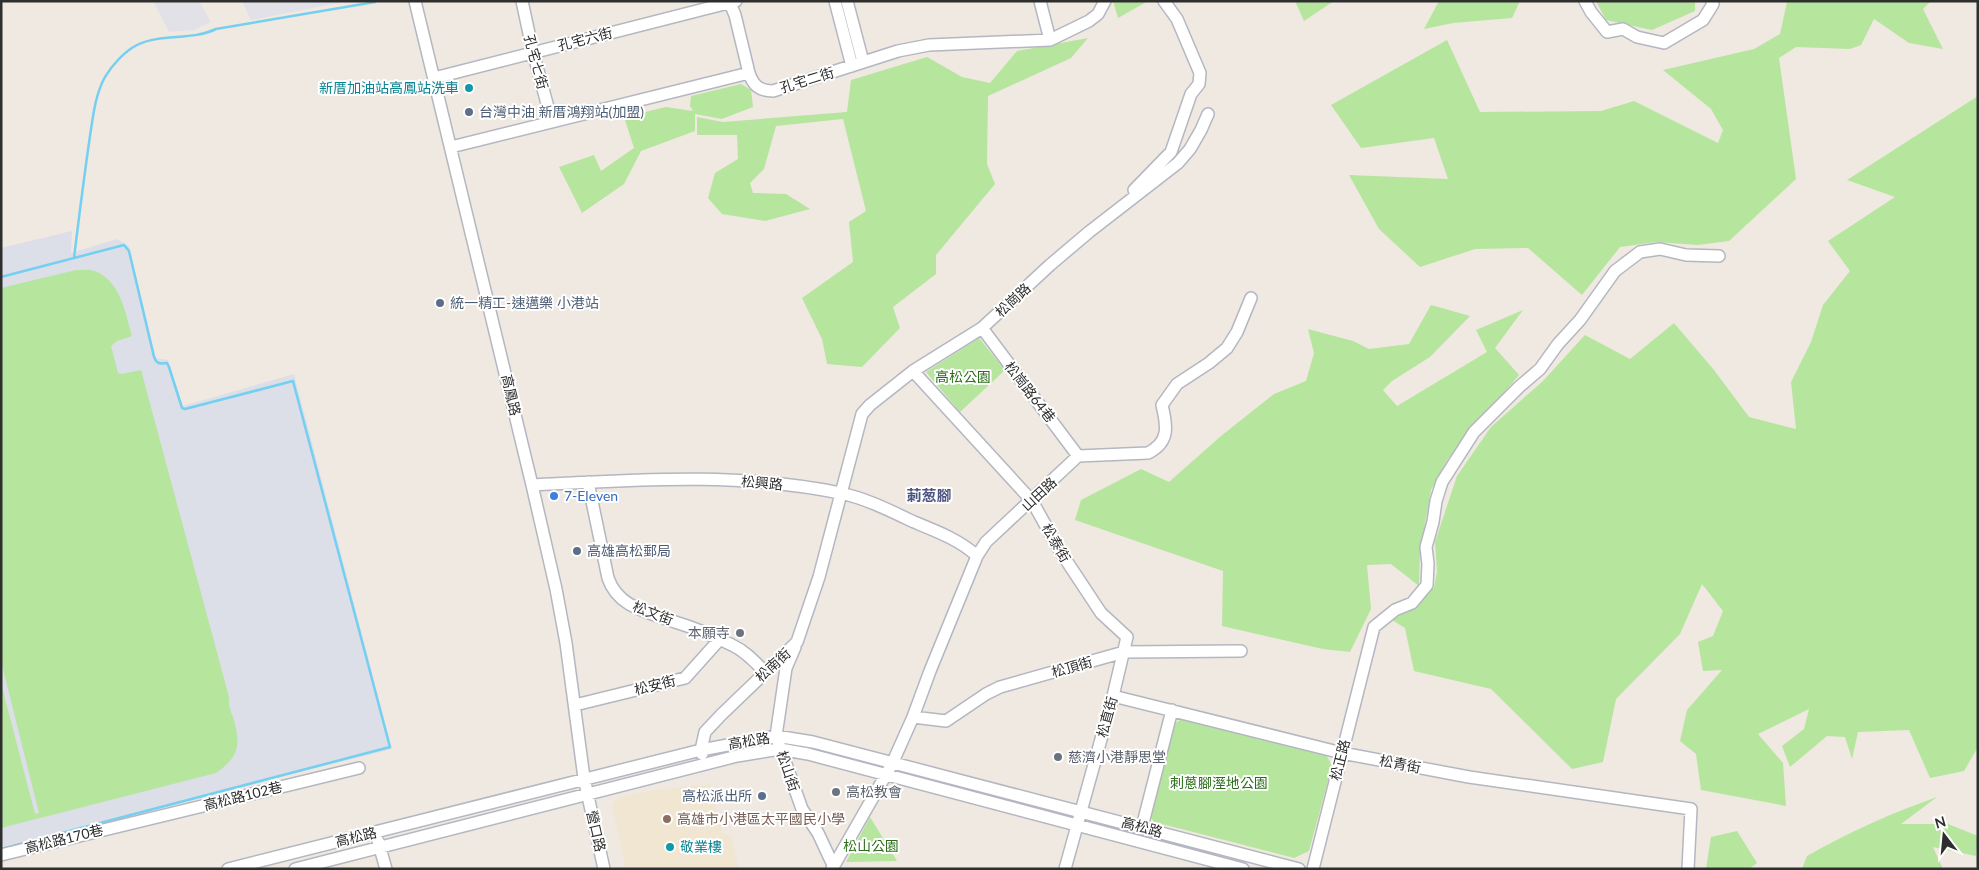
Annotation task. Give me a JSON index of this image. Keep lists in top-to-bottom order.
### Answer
{
  "streets": {
    "street": [
      "孔宅六街",
      "孔宅七街",
      "孔宅二街",
      "松崗路",
      "松崗路64巷",
      "高鳳路",
      "松興路",
      "山田路",
      "松泰街",
      "松文街",
      "松南街",
      "松頂街",
      "松安街",
      "松直街",
      "高松路",
      "松正路",
      "松青街",
      "松山街",
      "高松路102巷",
      "營口路",
      "高松路170巷"
    ]
  },
  "crossings": [
    ["孔宅六街", "孔宅七街"],
    ["孔宅六街", "高鳳路"],
    ["松崗路", "松崗路64巷"],
    ["松崗路", "松興路"],
    ["松崗路", "松泰街"],
    ["松崗路", "松南街"],
    ["松崗路64巷", "山田路"],
    ["高鳳路", "松興路"],
    ["高鳳路", "松安街"],
    ["高鳳路", "高松路"],
    ["高鳳路", "營口路"],
    ["松興路", "山田路"],
    ["松興路", "松文街"],
    ["松興路", "松南街"],
    ["山田路", "松泰街"],
    ["山田路", "松頂街"],
    ["山田路", "高松路"],
    ["山田路", "松山街"],
    ["松泰街", "松頂街"],
    ["松泰街", "松直街"],
    ["松文街", "松南街"],
    ["松文街", "松安街"],
    ["松南街", "高松路"],
    ["松南街", "松山街"],
    ["松頂街", "松直街"],
    ["松直街", "高松路"],
    ["松直街", "松青街"],
    ["高松路", "松山街"],
    ["高松路", "營口路"],
    ["松正路", "松青街"],
    ["高松路102巷", "高松路170巷"]
  ],
  "districts": ["莿葱腳"],
  "parks": ["高松公園", "刺蔥腳溼地公園", "松山公園"],
  "places": [
    "新厝加油站高鳳站洗車",
    "台灣中油 新厝鴻翔站(加盟)",
    "統一精工-速邁樂 小港站",
    "7-Eleven",
    "高雄高松郵局",
    "本願寺",
    "慈濟小港靜思堂",
    "高松教會",
    "高松派出所",
    "高雄市小港區太平國民小學",
    "敬業樓"
  ],
  "north": "top"
}
